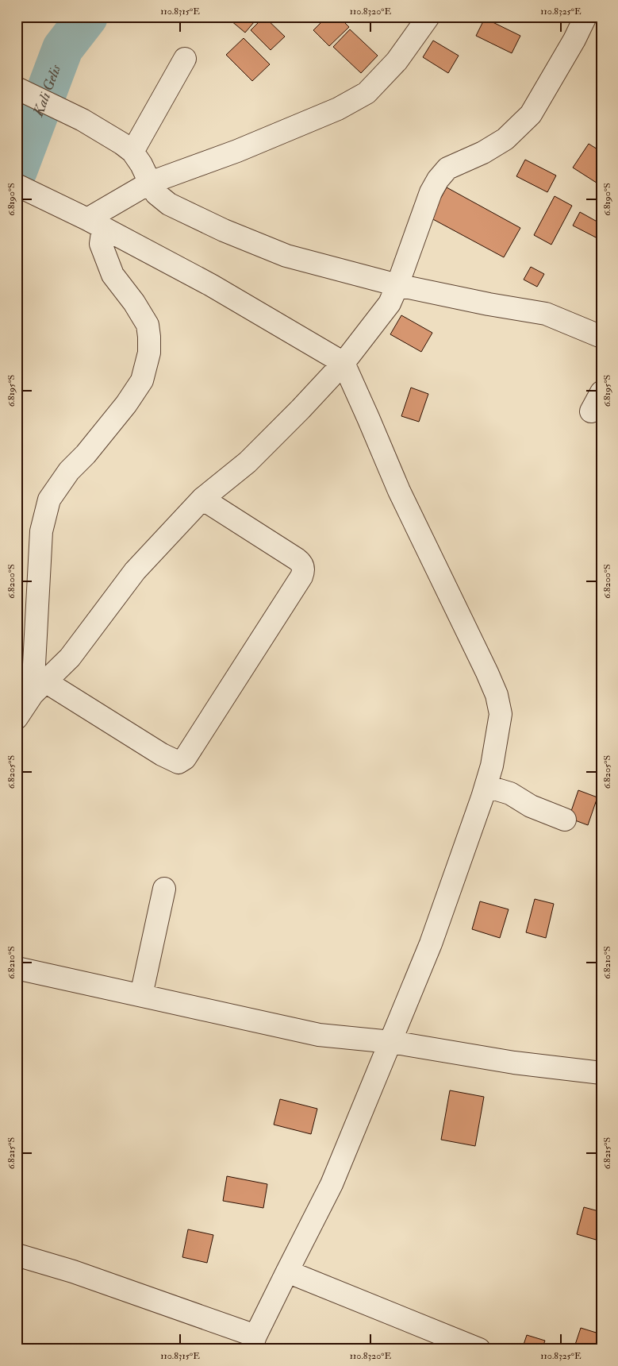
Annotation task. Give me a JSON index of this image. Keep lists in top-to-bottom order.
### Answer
{
  "water": ["Kali Gelis"],
  "coordinates": [
    "110.8315°E",
    "110.8320°E",
    "110.8325°E",
    "6.8190°S",
    "6.8195°S",
    "6.8200°S",
    "6.8205°S",
    "6.8210°S",
    "6.8215°S"
  ]
}
